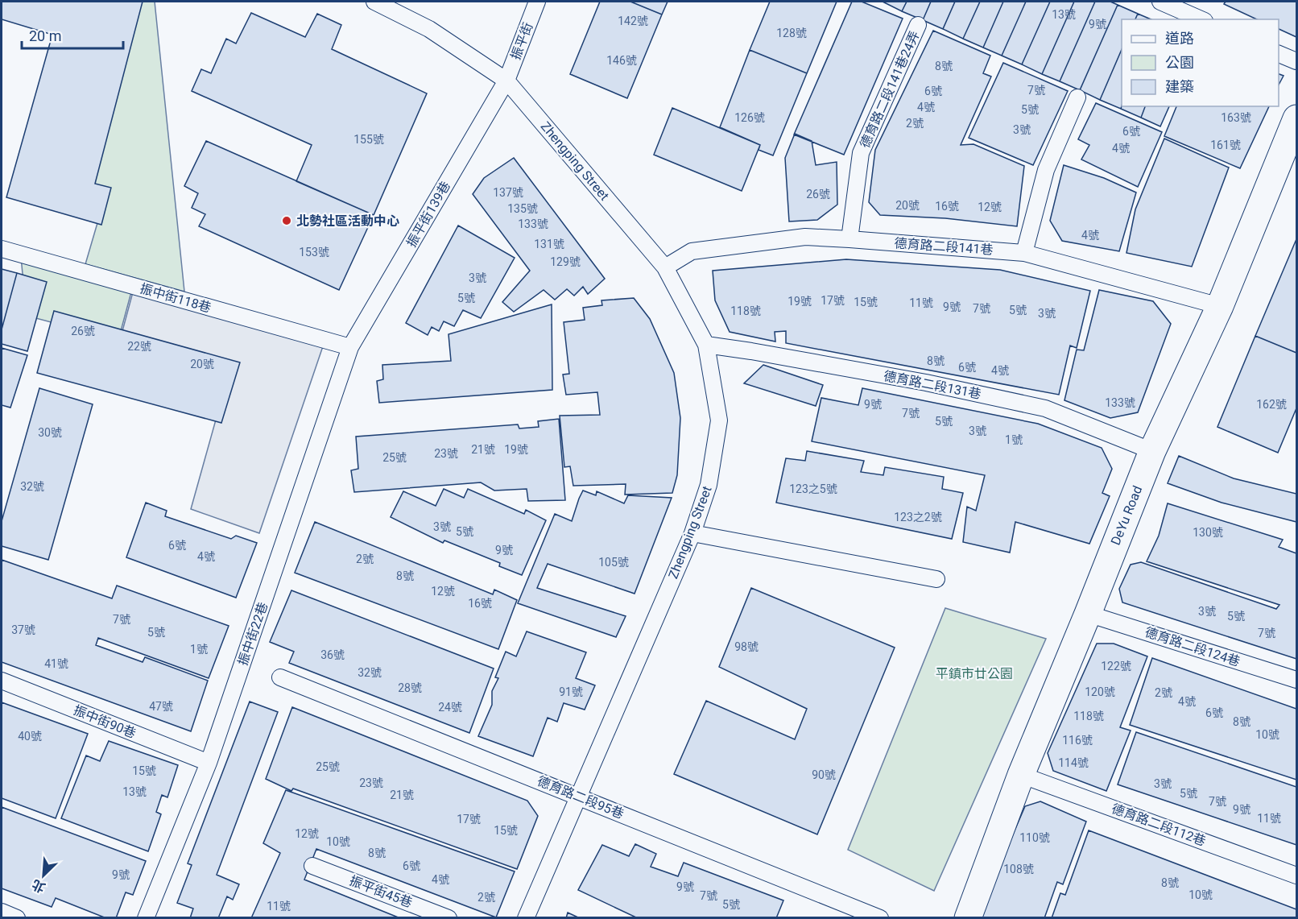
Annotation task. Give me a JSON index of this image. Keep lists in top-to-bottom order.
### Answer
{
  "streets": {
    "street": ["DeYu Road"],
    "lane": [
      "振平街",
      "德育路二段141巷24弄",
      "Zhengping Street",
      "振平街139巷",
      "德育路二段141巷",
      "振中街118巷",
      "德育路二段131巷",
      "振中街22巷",
      "德育路二段124巷",
      "振中街90巷",
      "德育路二段95巷",
      "德育路二段112巷",
      "振平街45巷"
    ]
  },
  "crossings": [
    ["振平街", "Zhengping Street"],
    ["振平街", "振平街139巷"],
    ["德育路二段141巷24弄", "德育路二段141巷"],
    ["Zhengping Street", "振平街139巷"],
    ["Zhengping Street", "德育路二段141巷"],
    ["Zhengping Street", "德育路二段131巷"],
    ["Zhengping Street", "德育路二段95巷"],
    ["振平街139巷", "振中街118巷"],
    ["振平街139巷", "振中街22巷"],
    ["德育路二段141巷", "DeYu Road"],
    ["振中街118巷", "振中街22巷"],
    ["德育路二段131巷", "DeYu Road"],
    ["DeYu Road", "德育路二段124巷"],
    ["DeYu Road", "德育路二段112巷"],
    ["振中街22巷", "振中街90巷"]
  ],
  "parks": ["平鎮市廿公園"],
  "places": ["北勢社區活動中心"],
  "house_numbers": [
    "13號",
    "142號",
    "9號",
    "128號",
    "146號",
    "8號",
    "7號",
    "6號",
    "4號",
    "5號",
    "126號",
    "163號",
    "2號",
    "3號",
    "6號",
    "155號",
    "161號",
    "4號",
    "137號",
    "26號",
    "20號",
    "16號",
    "12號",
    "135號",
    "133號",
    "4號",
    "131號",
    "153號",
    "129號",
    "3號",
    "5號",
    "17號",
    "19號",
    "15號",
    "11號",
    "9號",
    "7號",
    "5號",
    "118號",
    "3號",
    "26號",
    "22號",
    "8號",
    "20號",
    "6號",
    "4號",
    "133號",
    "9號",
    "162號",
    "7號",
    "5號",
    "3號",
    "30號",
    "1號",
    "21號",
    "19號",
    "23號",
    "25號",
    "32號",
    "123之5號",
    "123之2號",
    "3號",
    "5號",
    "130號",
    "6號",
    "9號",
    "4號",
    "2號",
    "105號",
    "8號",
    "12號",
    "16號",
    "3號",
    "5號",
    "7號",
    "37號",
    "5號",
    "7號",
    "98號",
    "1號",
    "36號",
    "41號",
    "122號",
    "32號",
    "28號",
    "91號",
    "120號",
    "2號",
    "4號",
    "47號",
    "24號",
    "6號",
    "118號",
    "8號",
    "10號",
    "40號",
    "116號",
    "114號",
    "25號",
    "15號",
    "90號",
    "23號",
    "3號",
    "13號",
    "5號",
    "21號",
    "7號",
    "9號",
    "11號",
    "17號",
    "15號",
    "12號",
    "110號",
    "10號",
    "8號",
    "6號",
    "108號",
    "9號",
    "4號",
    "8號",
    "9號",
    "10號",
    "7號",
    "2號",
    "5號",
    "11號"
  ],
  "legend": ["道路", "公園", "建築"],
  "scale_bar": "20 m",
  "north": "bottom left"
}
